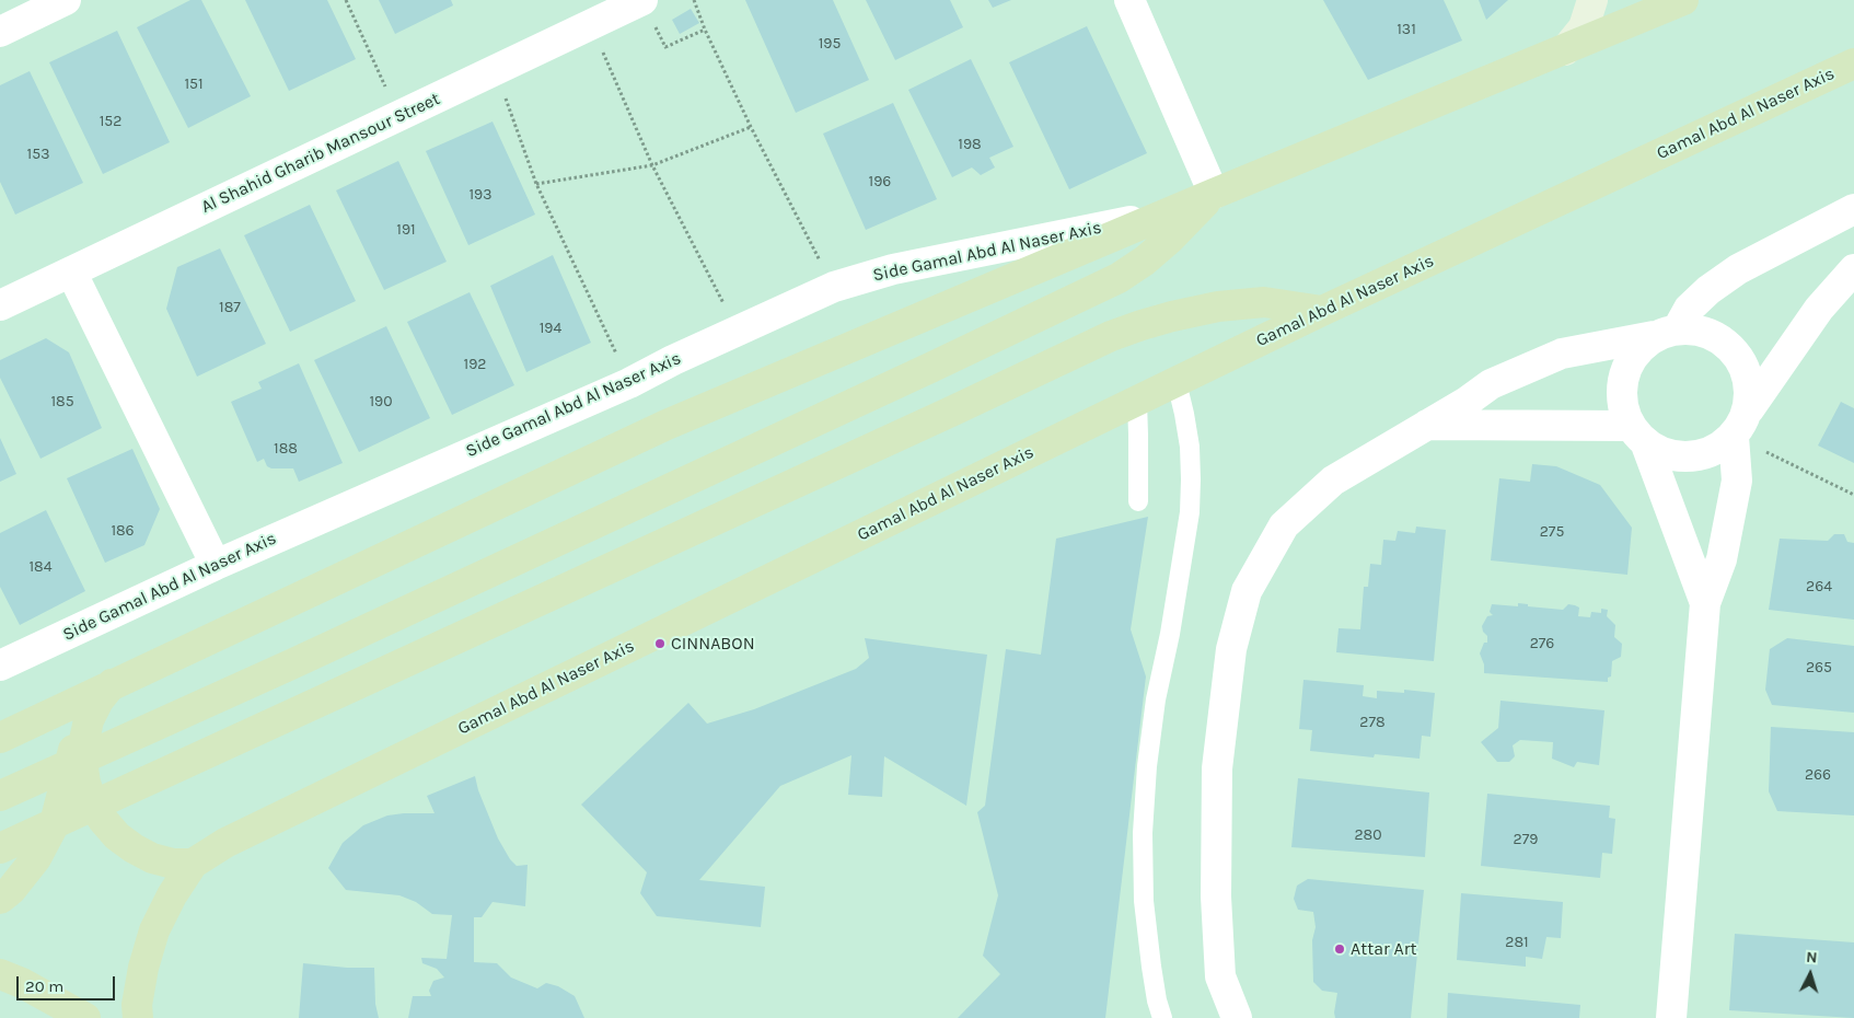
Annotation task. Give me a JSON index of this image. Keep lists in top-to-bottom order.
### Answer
{
  "streets": {
    "main road": ["Gamal Abd Al Naser Axis"],
    "street": ["Al Shahid Gharib Mansour Street", "Side Gamal Abd Al Naser Axis"]
  },
  "places": ["CINNABON", "Attar Art"],
  "house_numbers": [
    "131",
    "195",
    "151",
    "152",
    "198",
    "153",
    "196",
    "193",
    "191",
    "187",
    "194",
    "192",
    "185",
    "190",
    "188",
    "186",
    "275",
    "184",
    "264",
    "276",
    "265",
    "278",
    "266",
    "280",
    "279",
    "281"
  ],
  "scale_bar": "20 m",
  "north": "top"
}
